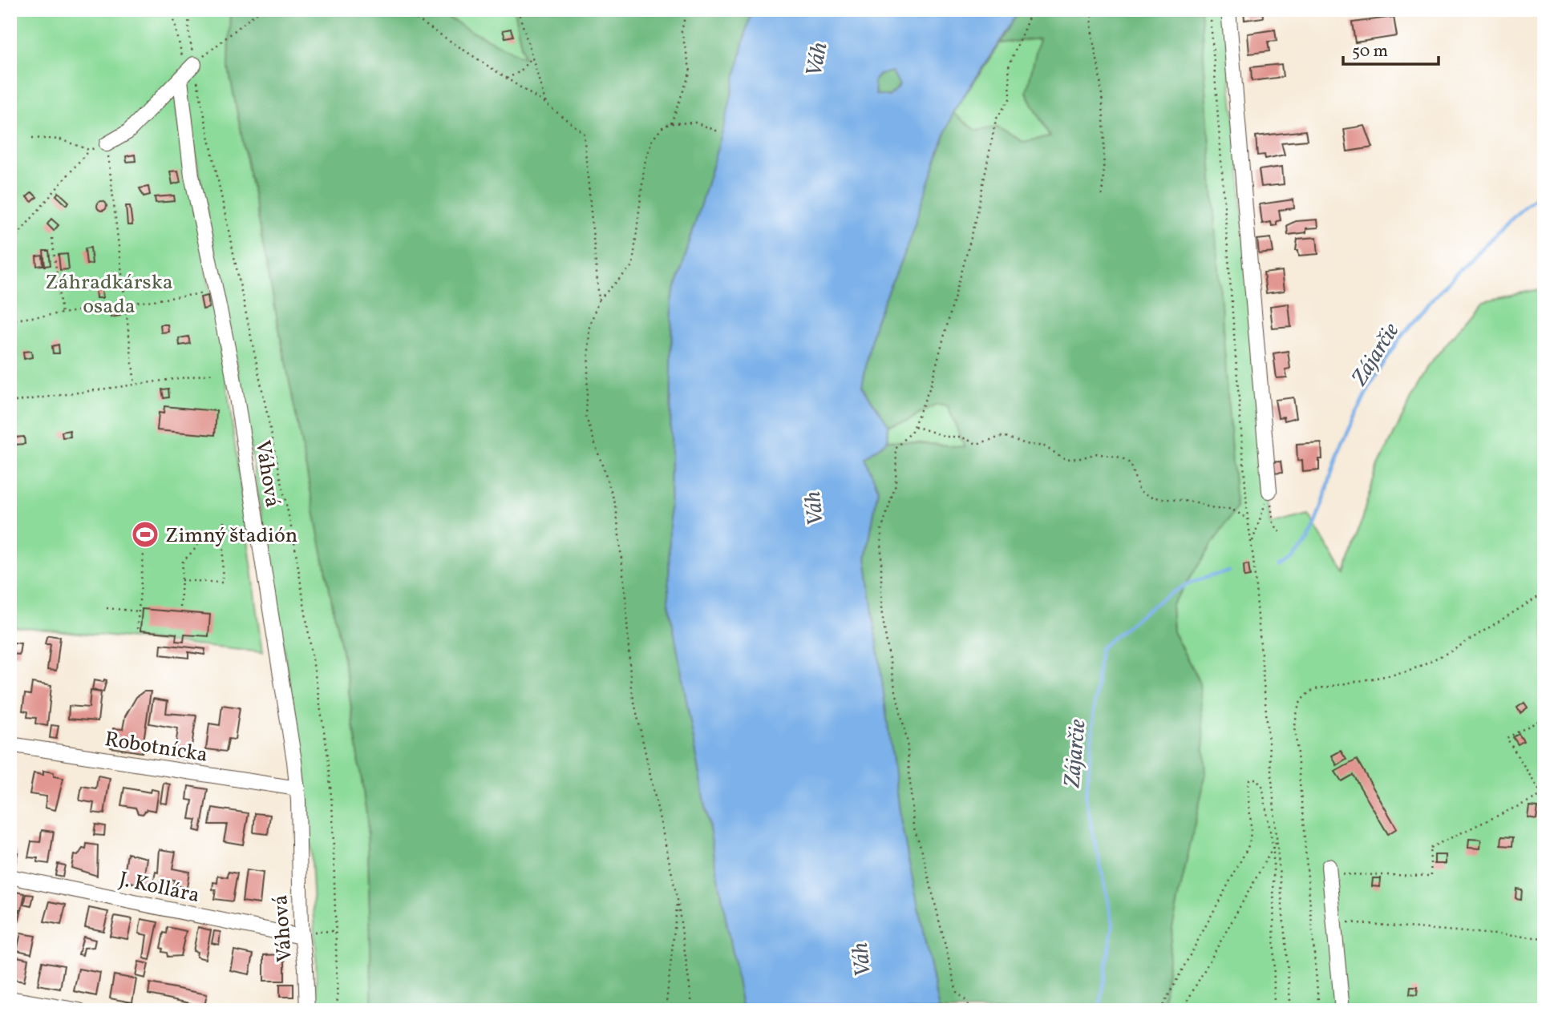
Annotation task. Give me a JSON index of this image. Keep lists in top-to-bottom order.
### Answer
{
  "streets": {
    "street": ["Váhová", "Robotnícka", "J. Kollára"]
  },
  "crossings": [
    ["Váhová", "Robotnícka"],
    ["Váhová", "J. Kollára"]
  ],
  "water": ["Váh", "Zájarčie"],
  "parks": ["Záhradkárska osada"],
  "places": {
    "sports": ["Zimný štadión"]
  },
  "scale_bar": "50 m"
}
